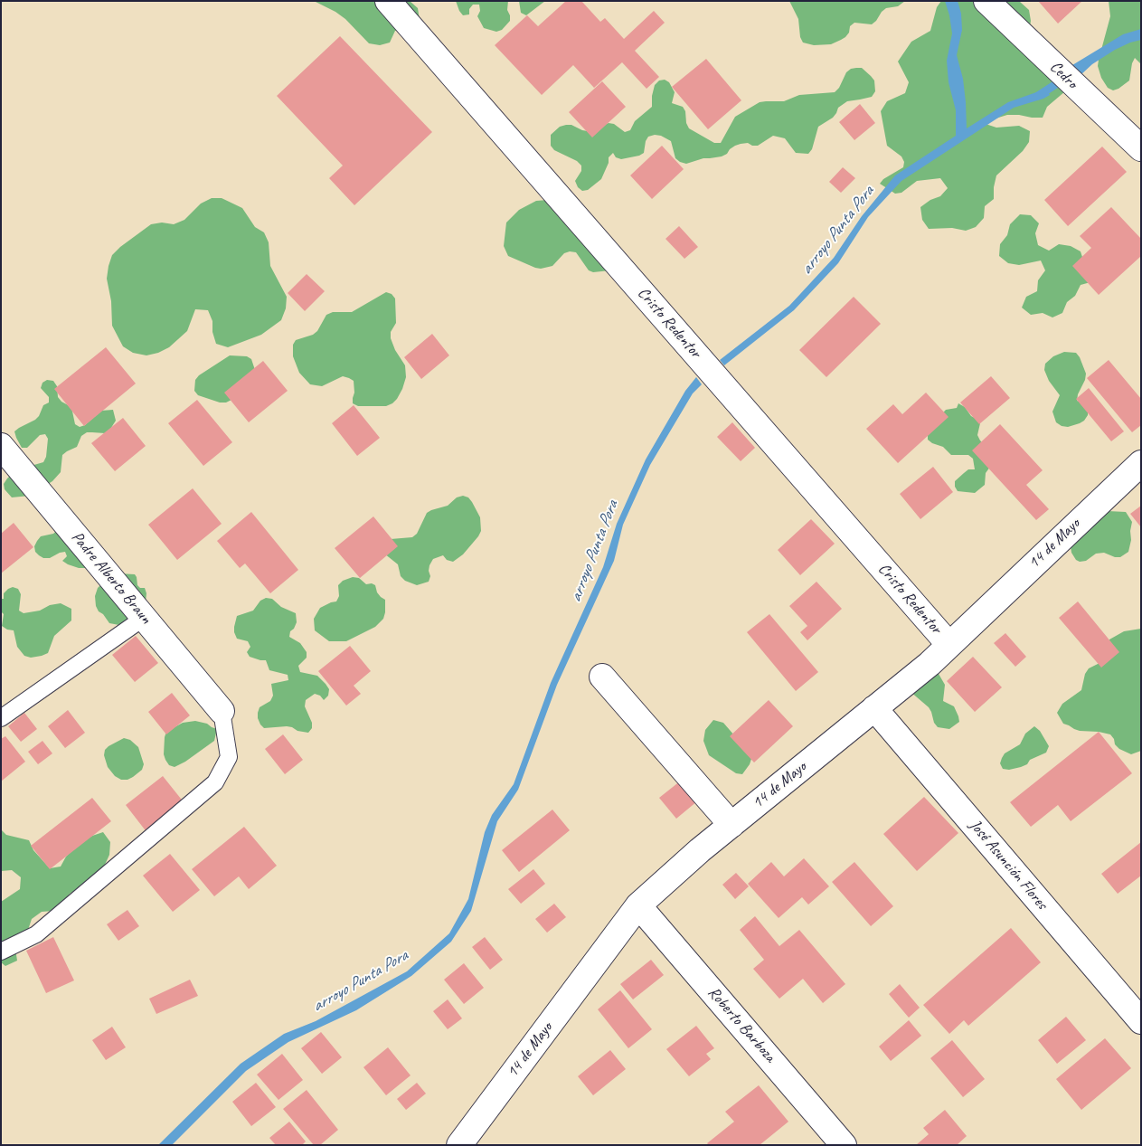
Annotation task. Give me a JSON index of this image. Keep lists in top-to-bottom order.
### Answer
{
  "streets": {
    "street": [
      "Cedro",
      "Cristo Redentor",
      "14 de Mayo",
      "Padre Alberto Braun",
      "José Asunción Flores",
      "Roberto Barboza"
    ]
  },
  "crossings": [
    ["Cristo Redentor", "14 de Mayo"],
    ["14 de Mayo", "José Asunción Flores"],
    ["14 de Mayo", "Roberto Barboza"]
  ],
  "water": ["arroyo Punta Pora"]
}
